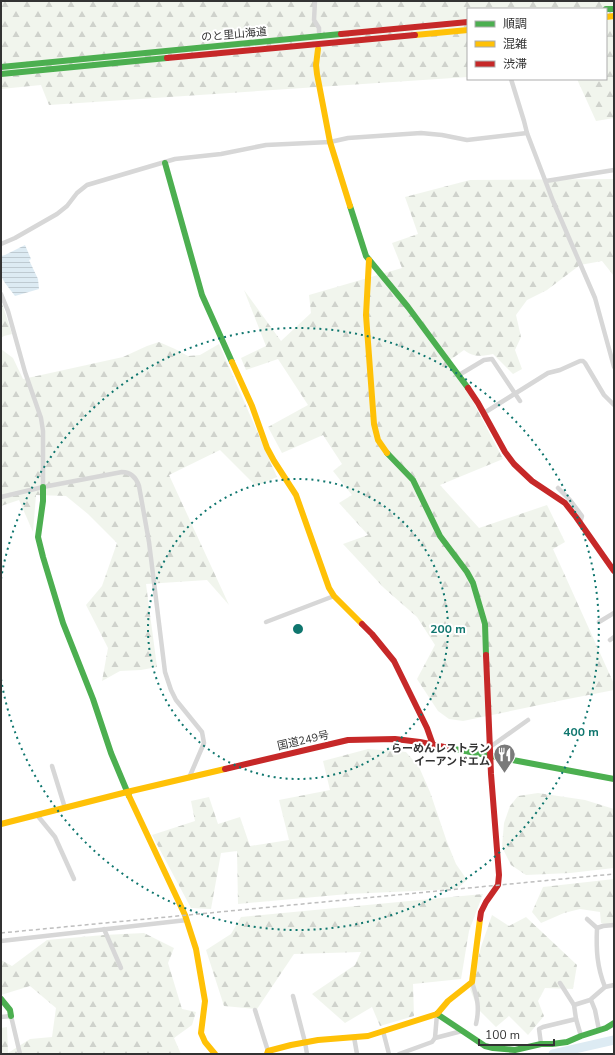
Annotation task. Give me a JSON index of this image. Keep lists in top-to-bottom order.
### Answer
{
  "streets": {
    "main road": ["のと里山海道", "国道249号"]
  },
  "places": {
    "restaurant": ["らーめんレストラン イーアンドエム"]
  },
  "legend": ["順調", "混雑", "渋滞"],
  "scale_bar": "100 m",
  "rings": ["200 m", "400 m"]
}
